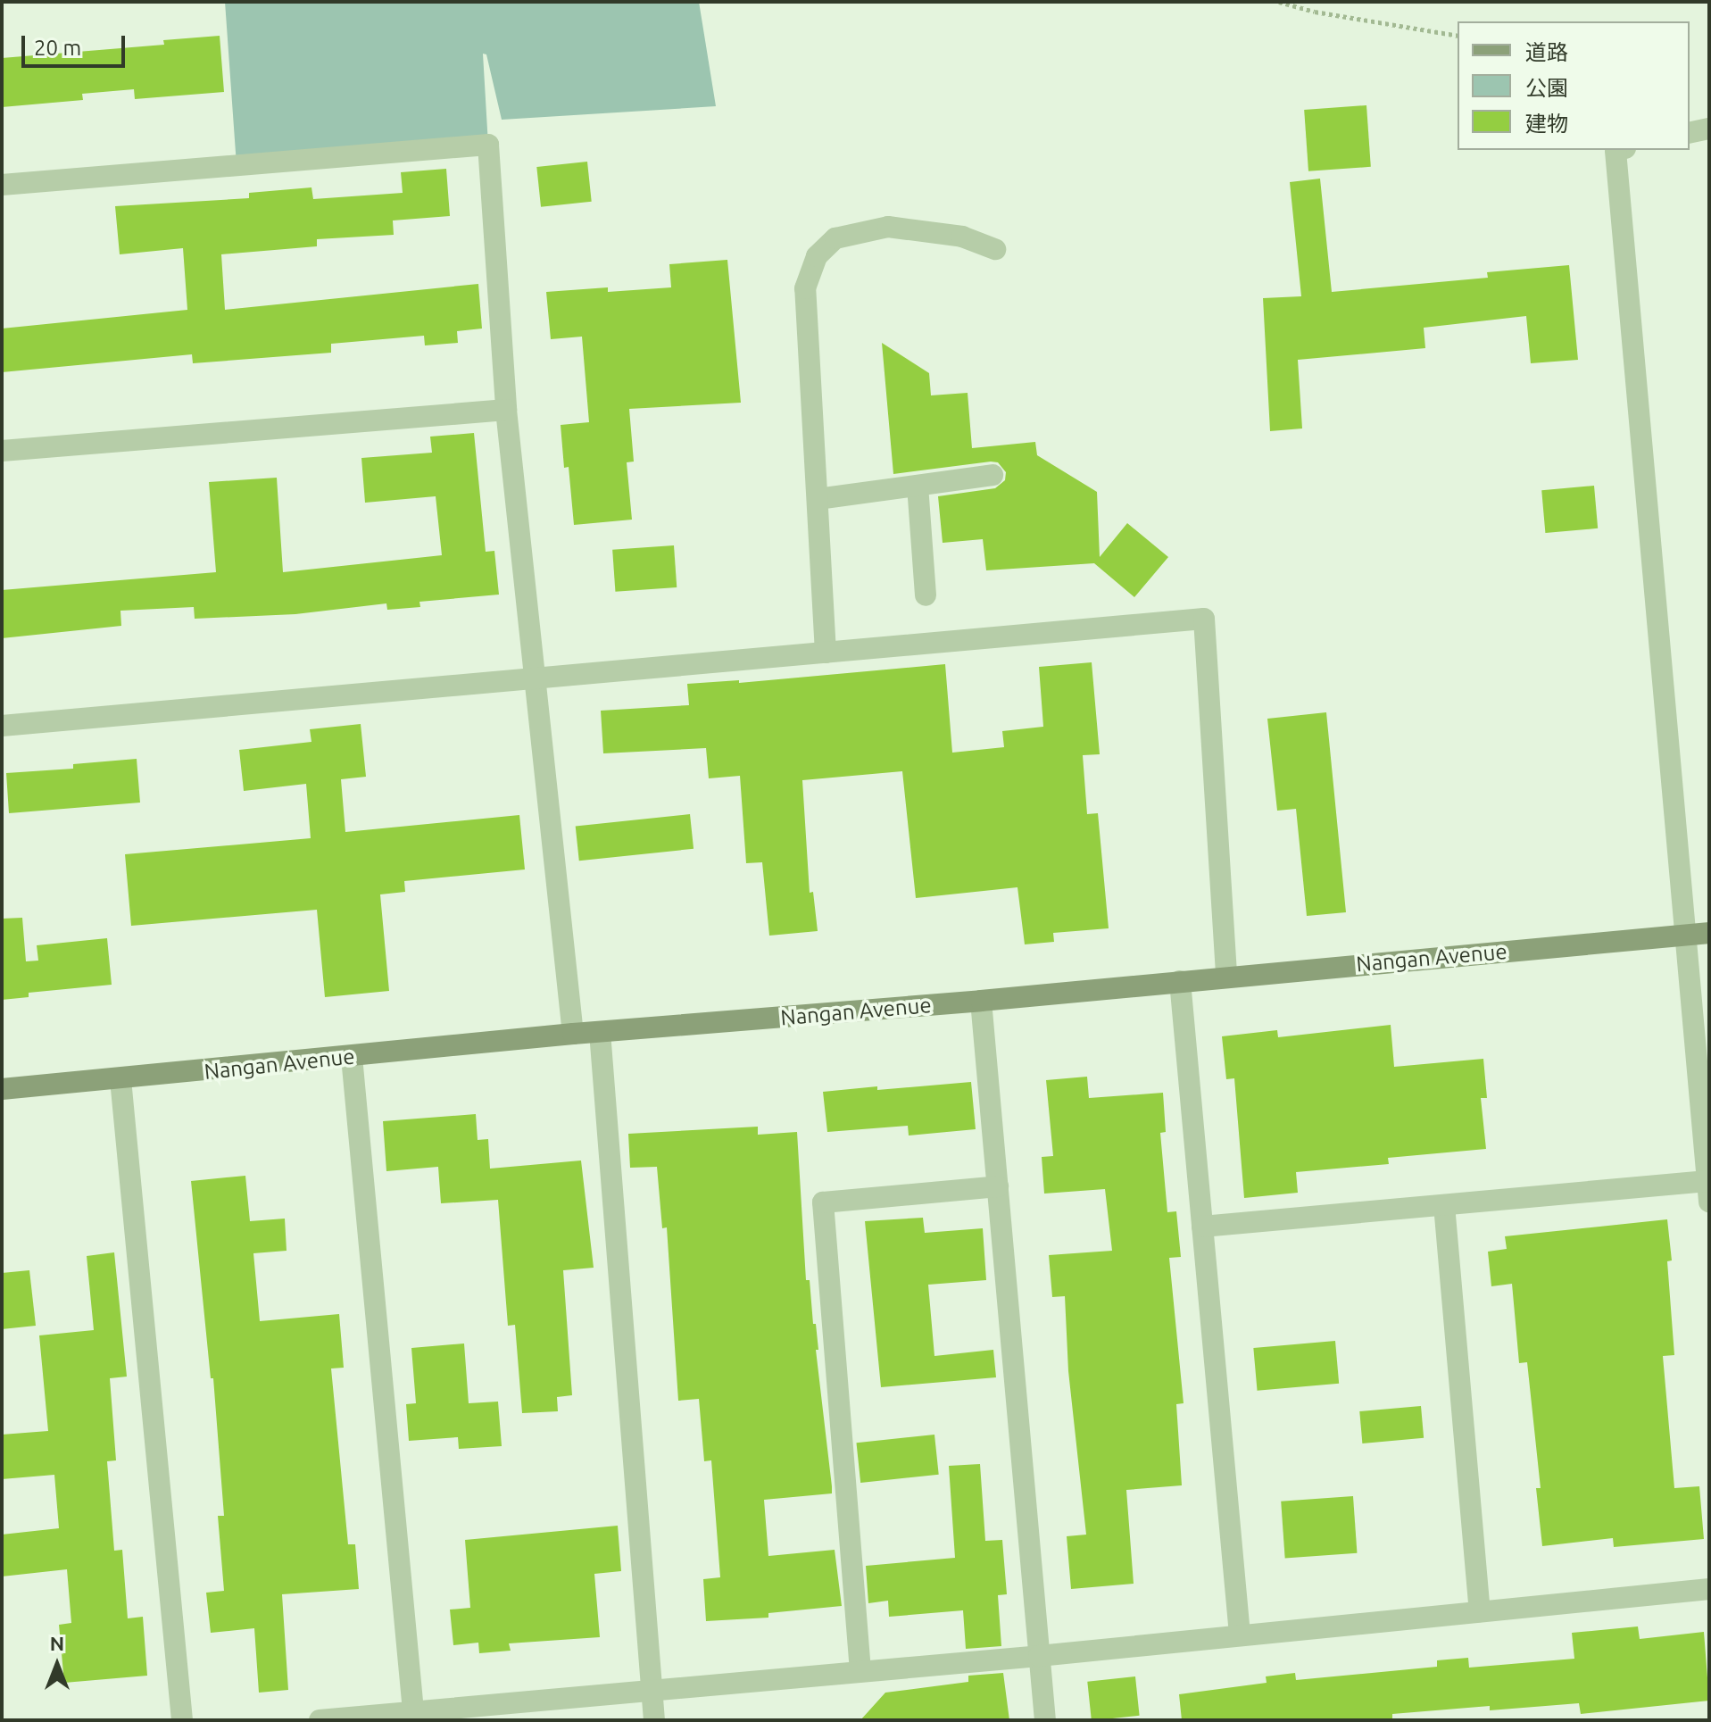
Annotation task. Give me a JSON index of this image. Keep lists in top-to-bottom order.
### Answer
{
  "streets": {
    "main road": ["Nangan Avenue"]
  },
  "legend": ["道路", "公園", "建物"],
  "scale_bar": "20 m",
  "north": "top"
}
